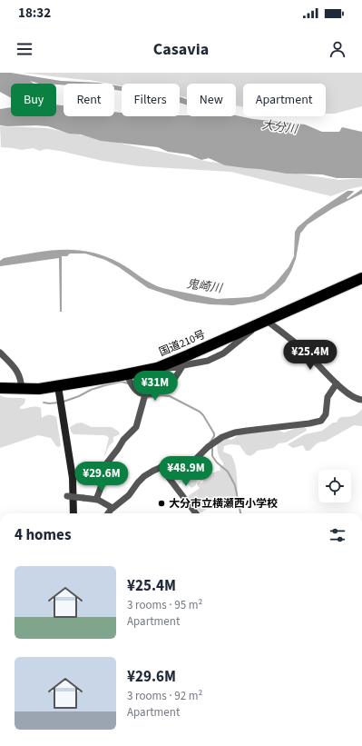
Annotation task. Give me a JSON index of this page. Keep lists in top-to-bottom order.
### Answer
{
  "streets": {
    "highway": ["国道210号"]
  },
  "water": ["大分川", "鬼崎川"],
  "places": ["大分市立横瀬西小学校"],
  "page": {
    "status": "18:32",
    "header": "Casavia",
    "chip": [
      "Buy",
      "Rent",
      "Filters",
      "New",
      "Apartment"
    ],
    "price": [
      "¥25.4M",
      "¥31M",
      "¥48.9M",
      "¥29.6M"
    ],
    "heading": "4 homes",
    "list": [
      {
        "name": "¥25.4M",
        "note": "3 rooms · 95 m² · Apartment"
      },
      {
        "name": "¥29.6M",
        "note": "3 rooms · 92 m² · Apartment"
      }
    ]
  }
}
